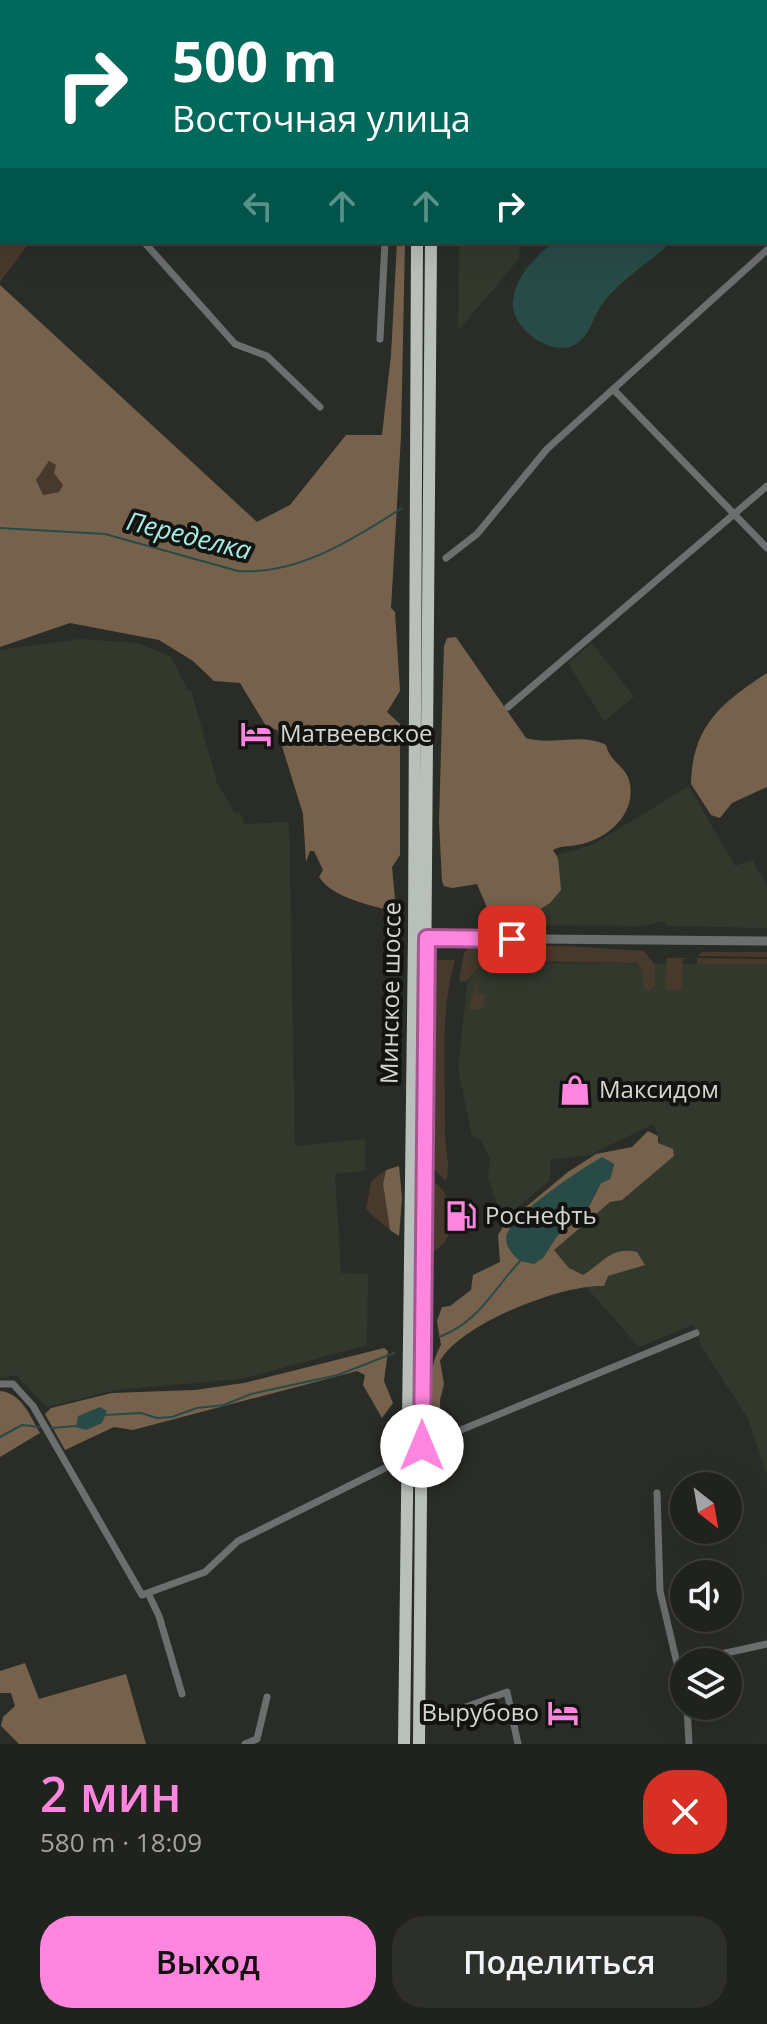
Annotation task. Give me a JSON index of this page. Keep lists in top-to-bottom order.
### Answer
{
  "streets": {
    "highway": ["Минское шоссе"]
  },
  "water": ["Переделка"],
  "places": {
    "hotel": ["Матвеевское", "Вырубово"],
    "shop": ["Максидом"],
    "fuel station": ["Роснефть"]
  },
  "north": "bottom right",
  "page": {
    "turn": ["500 m", "Восточная улица"],
    "heading": ["2 мин", "580 m · 18:09"],
    "buttons": ["Выход", "Поделиться"]
  }
}
